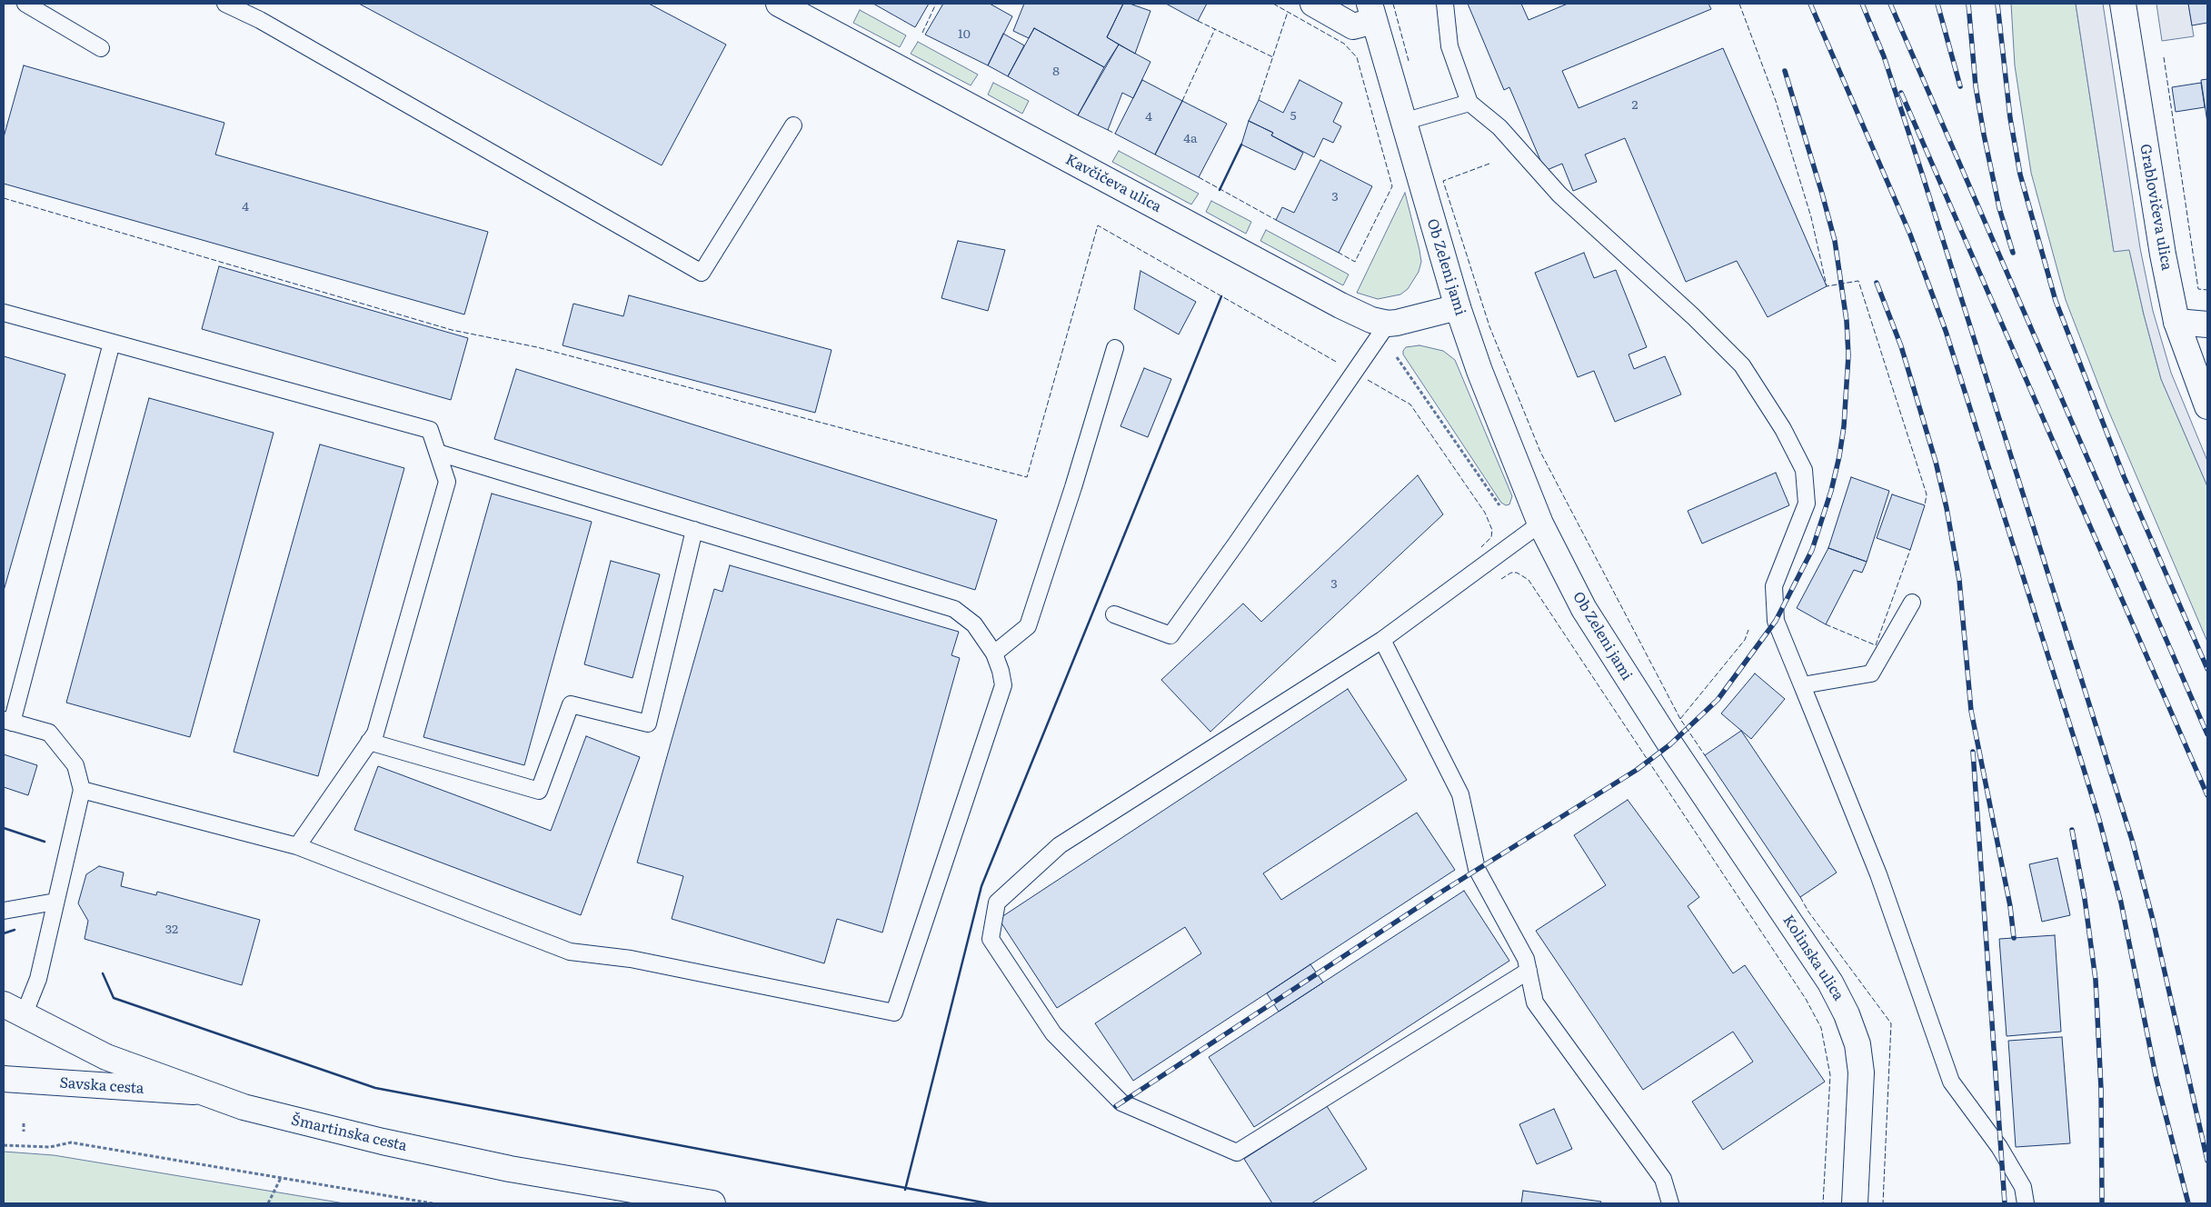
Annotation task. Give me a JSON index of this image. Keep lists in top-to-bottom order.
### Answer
{
  "streets": {
    "street": [
      "Kavčičeva ulica",
      "Grablovičeva ulica",
      "Ob Zeleni jami",
      "Kolinska ulica",
      "Savska cesta",
      "Šmartinska cesta"
    ]
  },
  "crossings": [
    ["Kavčičeva ulica", "Ob Zeleni jami"],
    ["Ob Zeleni jami", "Kolinska ulica"],
    ["Savska cesta", "Šmartinska cesta"]
  ],
  "house_numbers": [
    "10",
    "8",
    "2",
    "5",
    "4",
    "4a",
    "3",
    "4",
    "3",
    "32"
  ]
}
